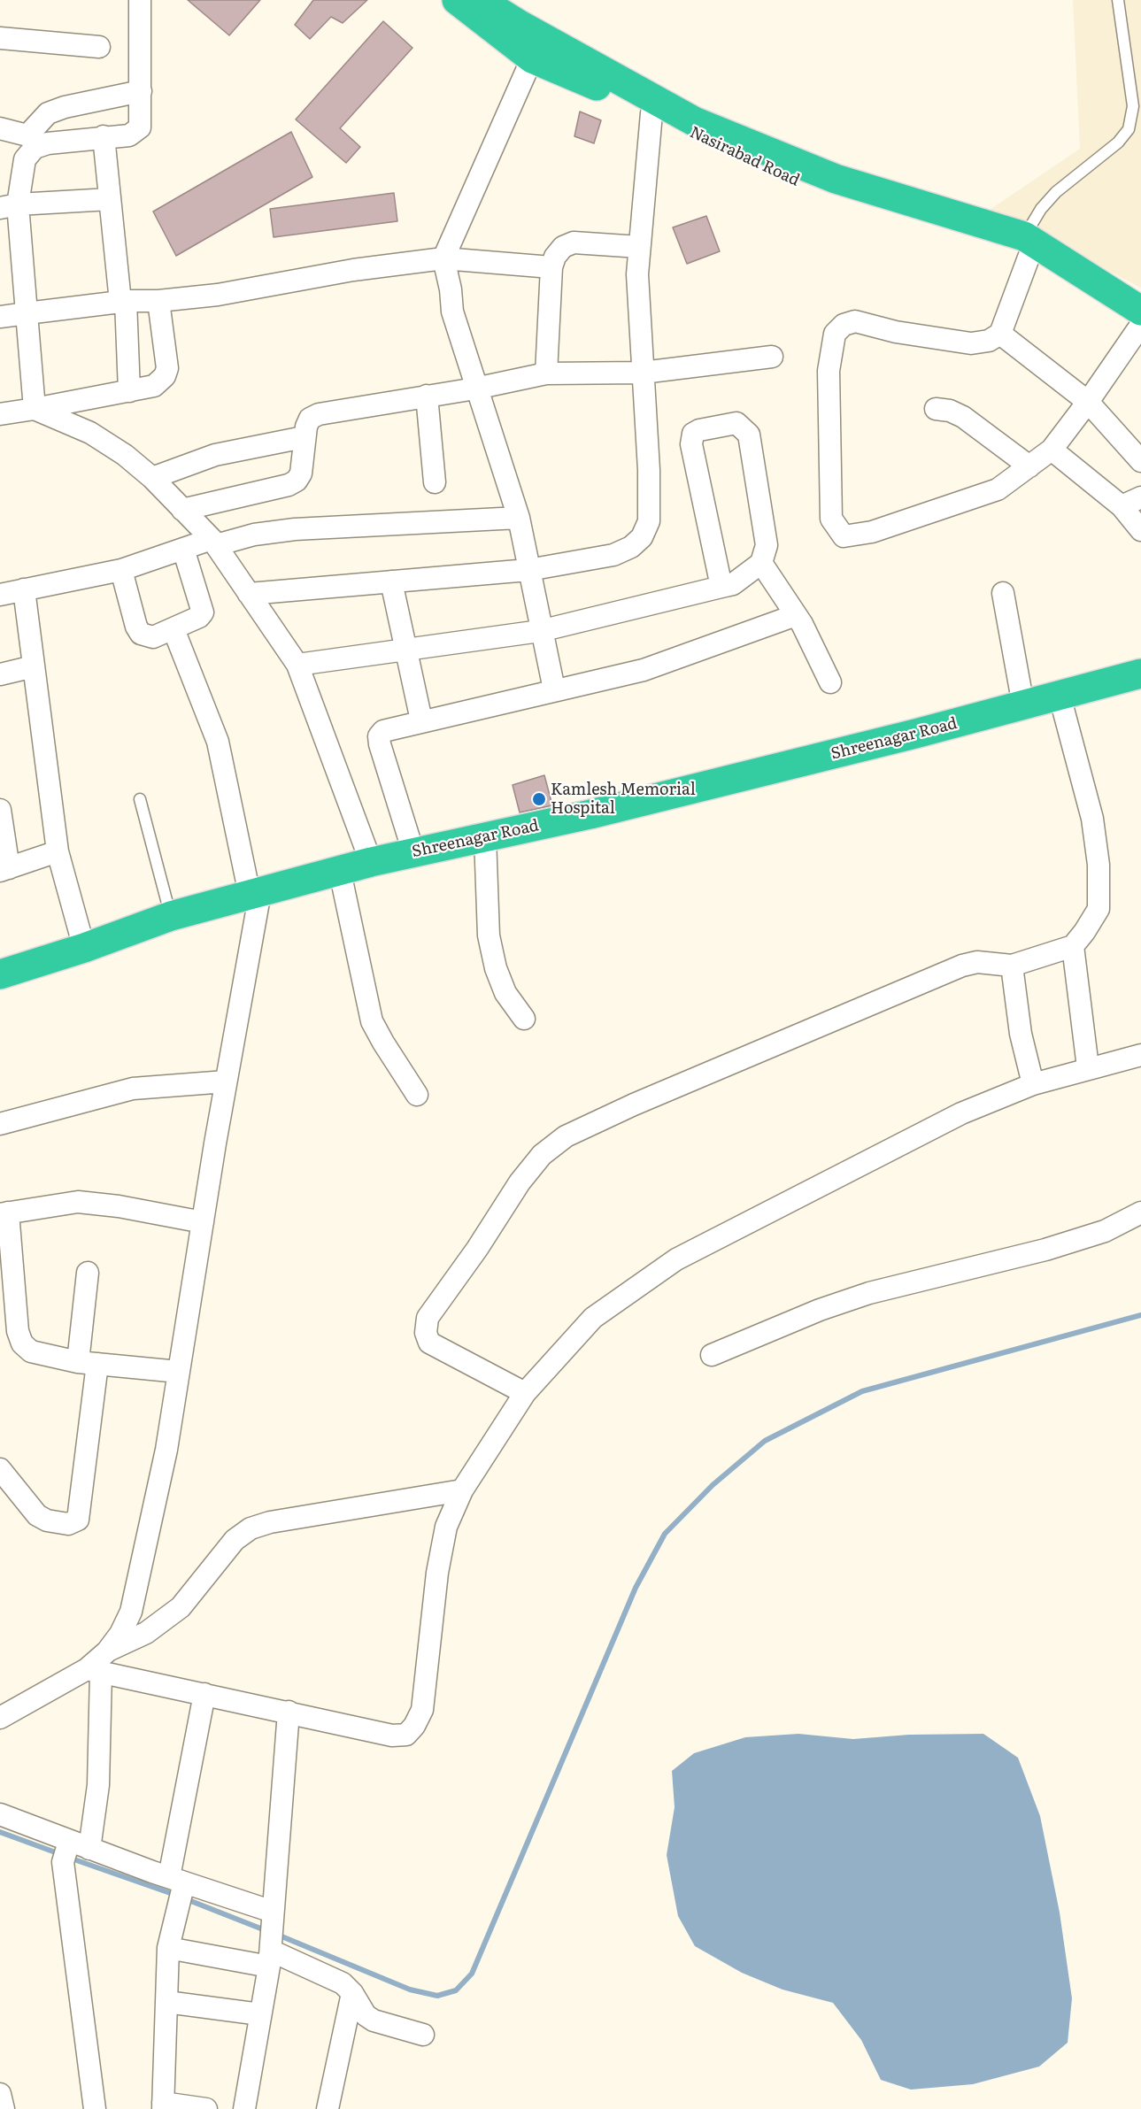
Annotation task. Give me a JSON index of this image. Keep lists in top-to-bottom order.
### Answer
{
  "streets": {
    "highway": ["Nasirabad Road", "Shreenagar Road"]
  },
  "places": ["Kamlesh Memorial Hospital"]
}
